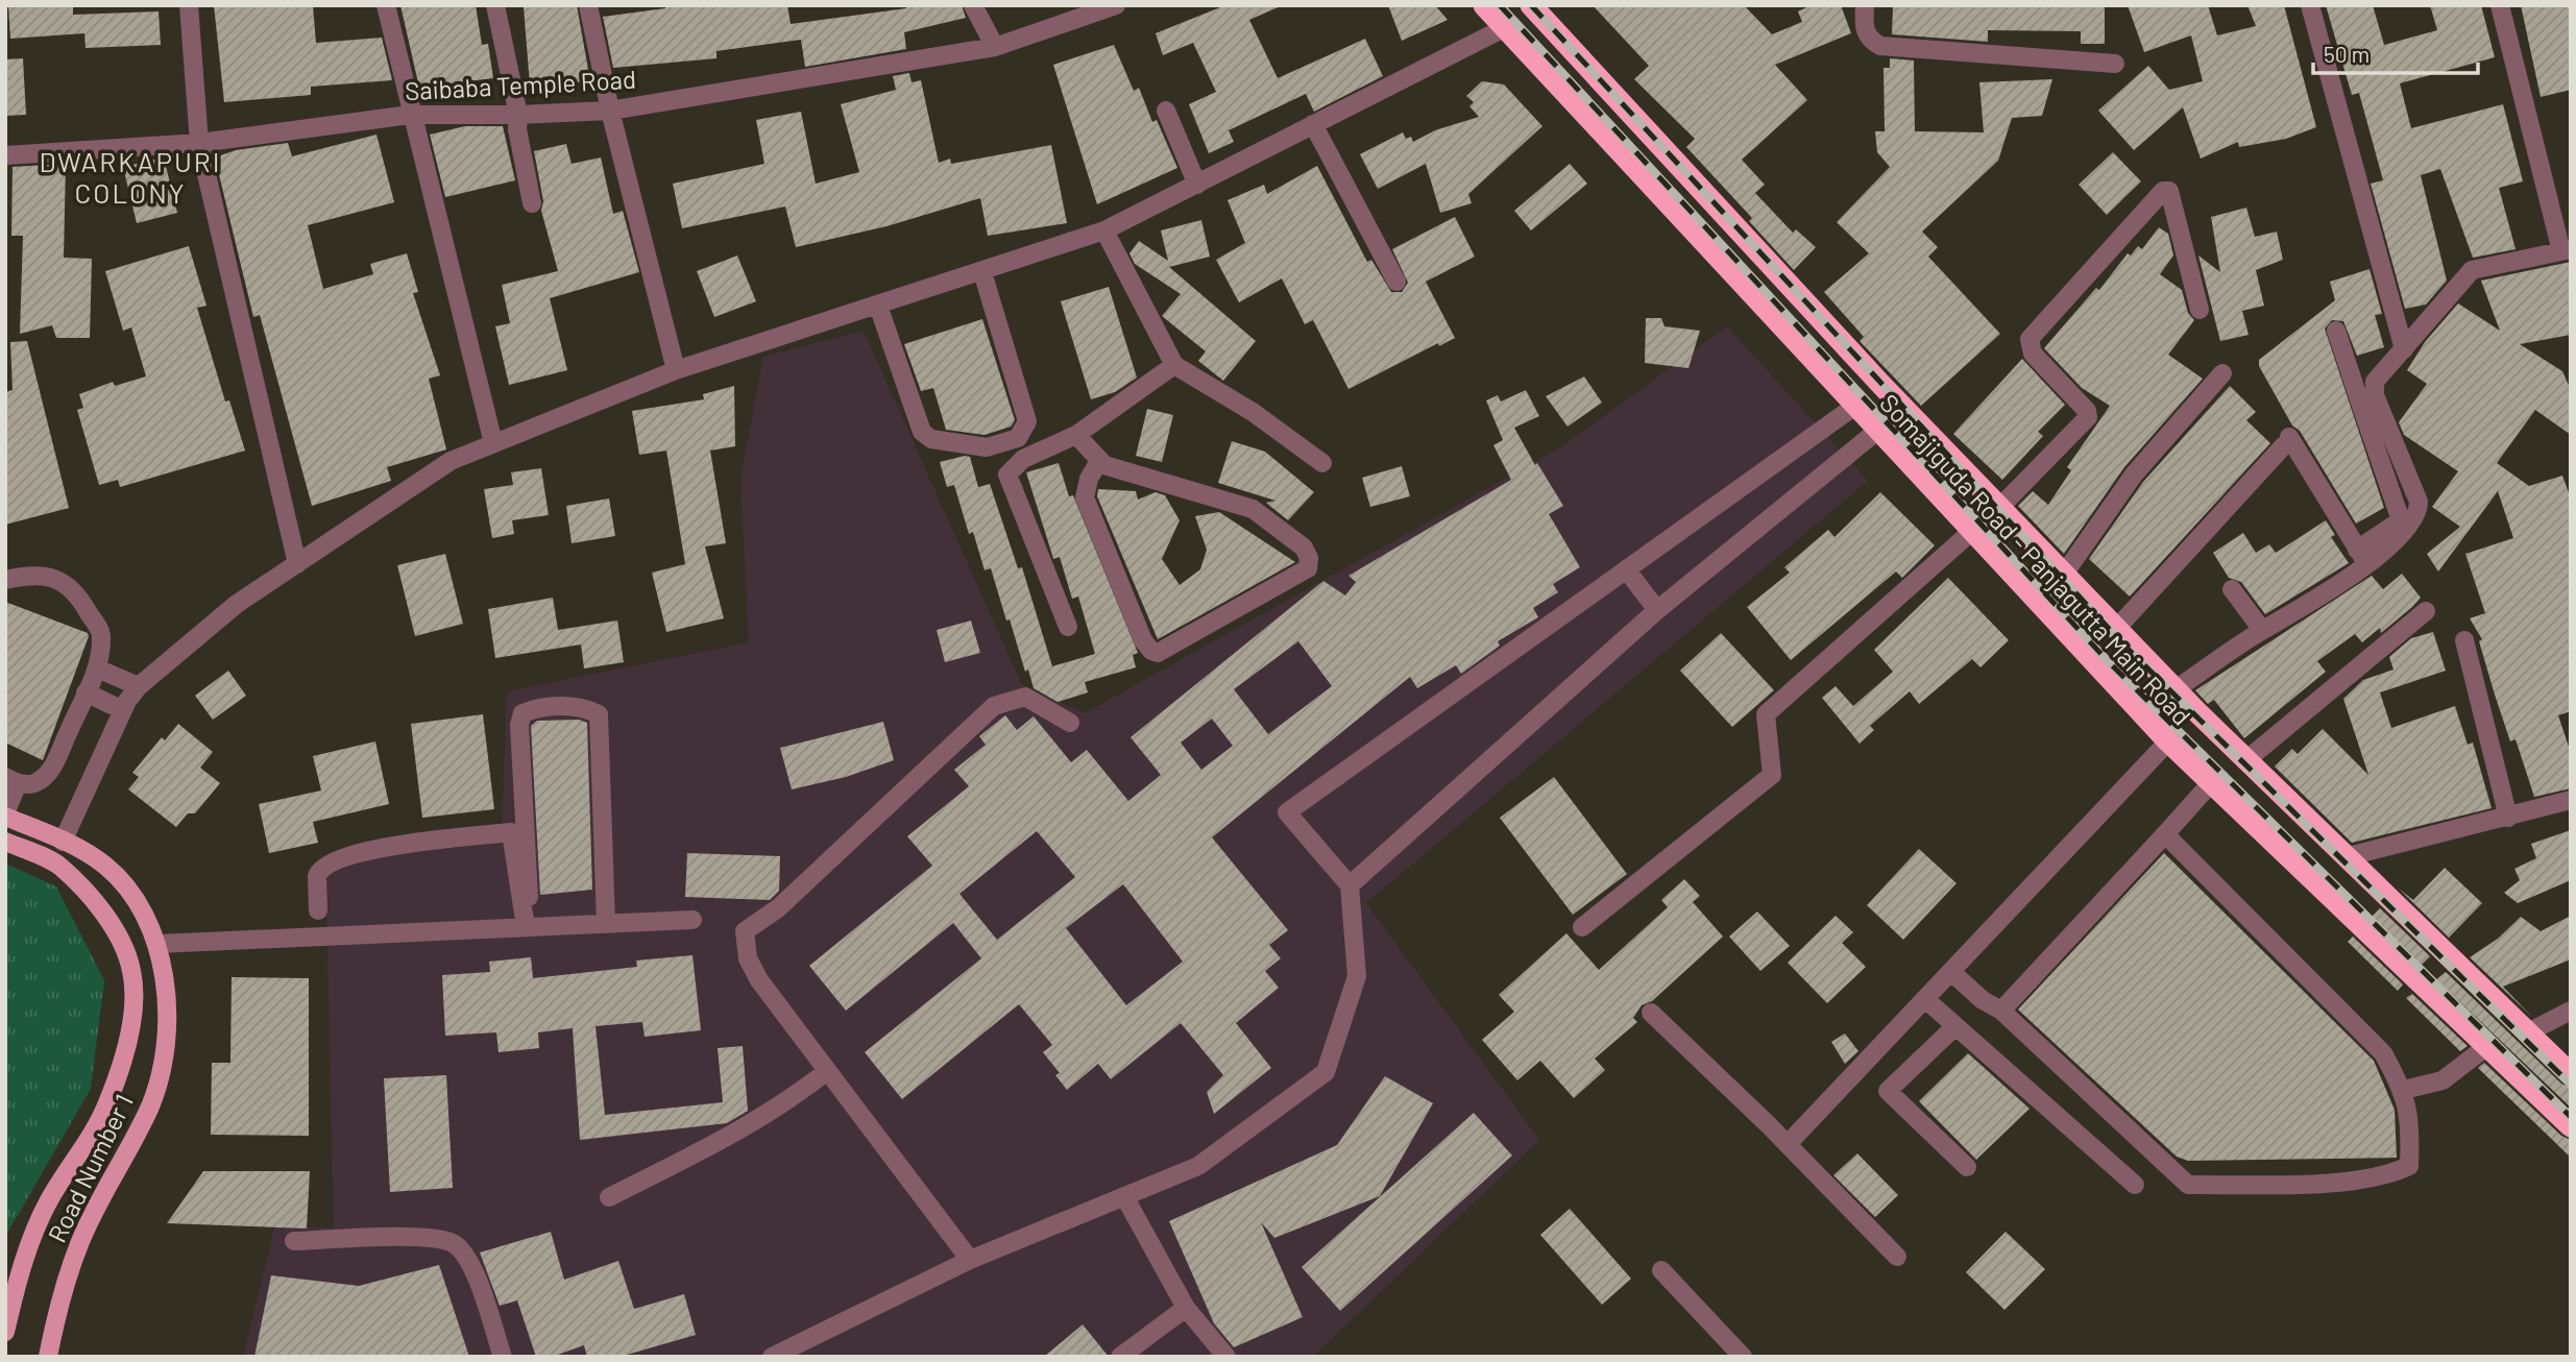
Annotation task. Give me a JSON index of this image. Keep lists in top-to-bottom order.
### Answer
{
  "streets": {
    "highway": ["Somajiguda Road - Panjagutta Main Road"],
    "main road": ["Road Number 1"],
    "street": ["Saibaba Temple Road"]
  },
  "districts": ["DWARKAPURI COLONY"],
  "scale_bar": "50 m"
}
